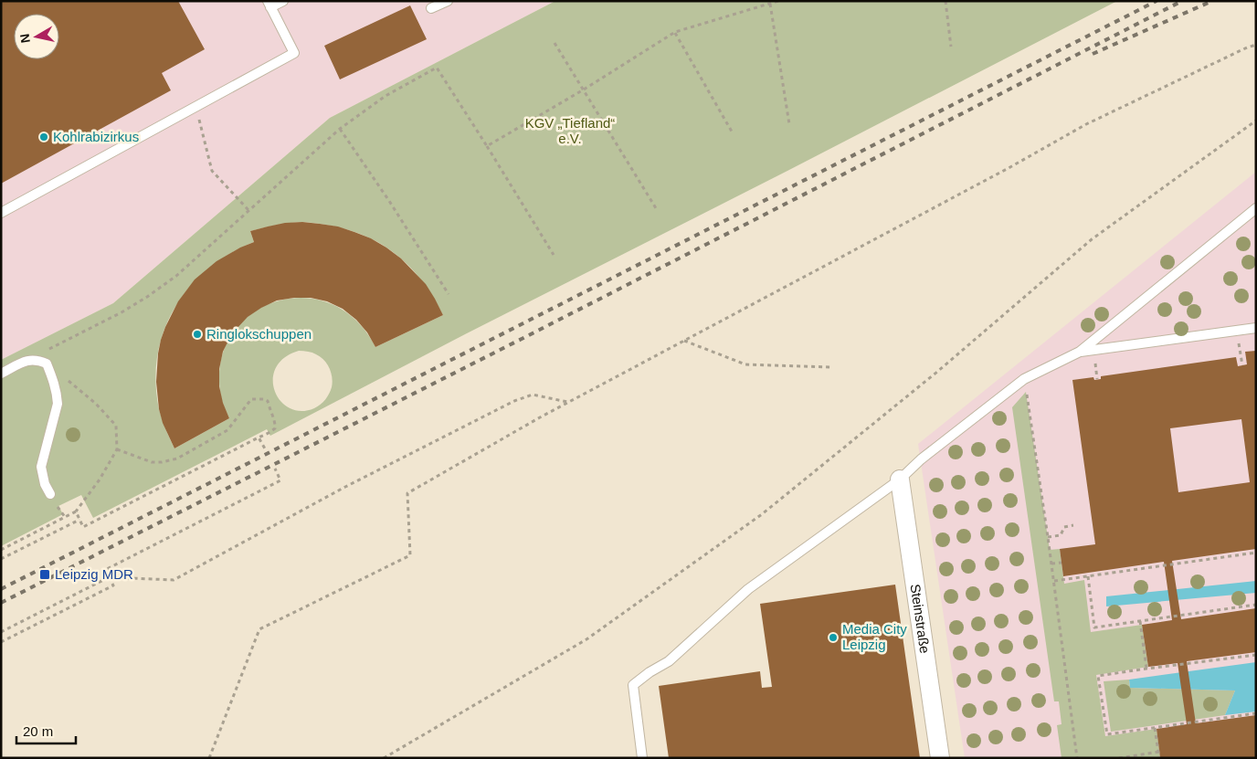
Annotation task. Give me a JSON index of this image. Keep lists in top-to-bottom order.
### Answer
{
  "streets": {
    "street": ["Steinstraße"]
  },
  "parks": ["KGV „Tiefland“ e.V."],
  "places": {
    "other": ["Kohlrabizirkus", "Ringlokschuppen", "Media City Leipzig"],
    "transit": ["Leipzig MDR"]
  },
  "scale_bar": "20 m",
  "north": "left"
}
